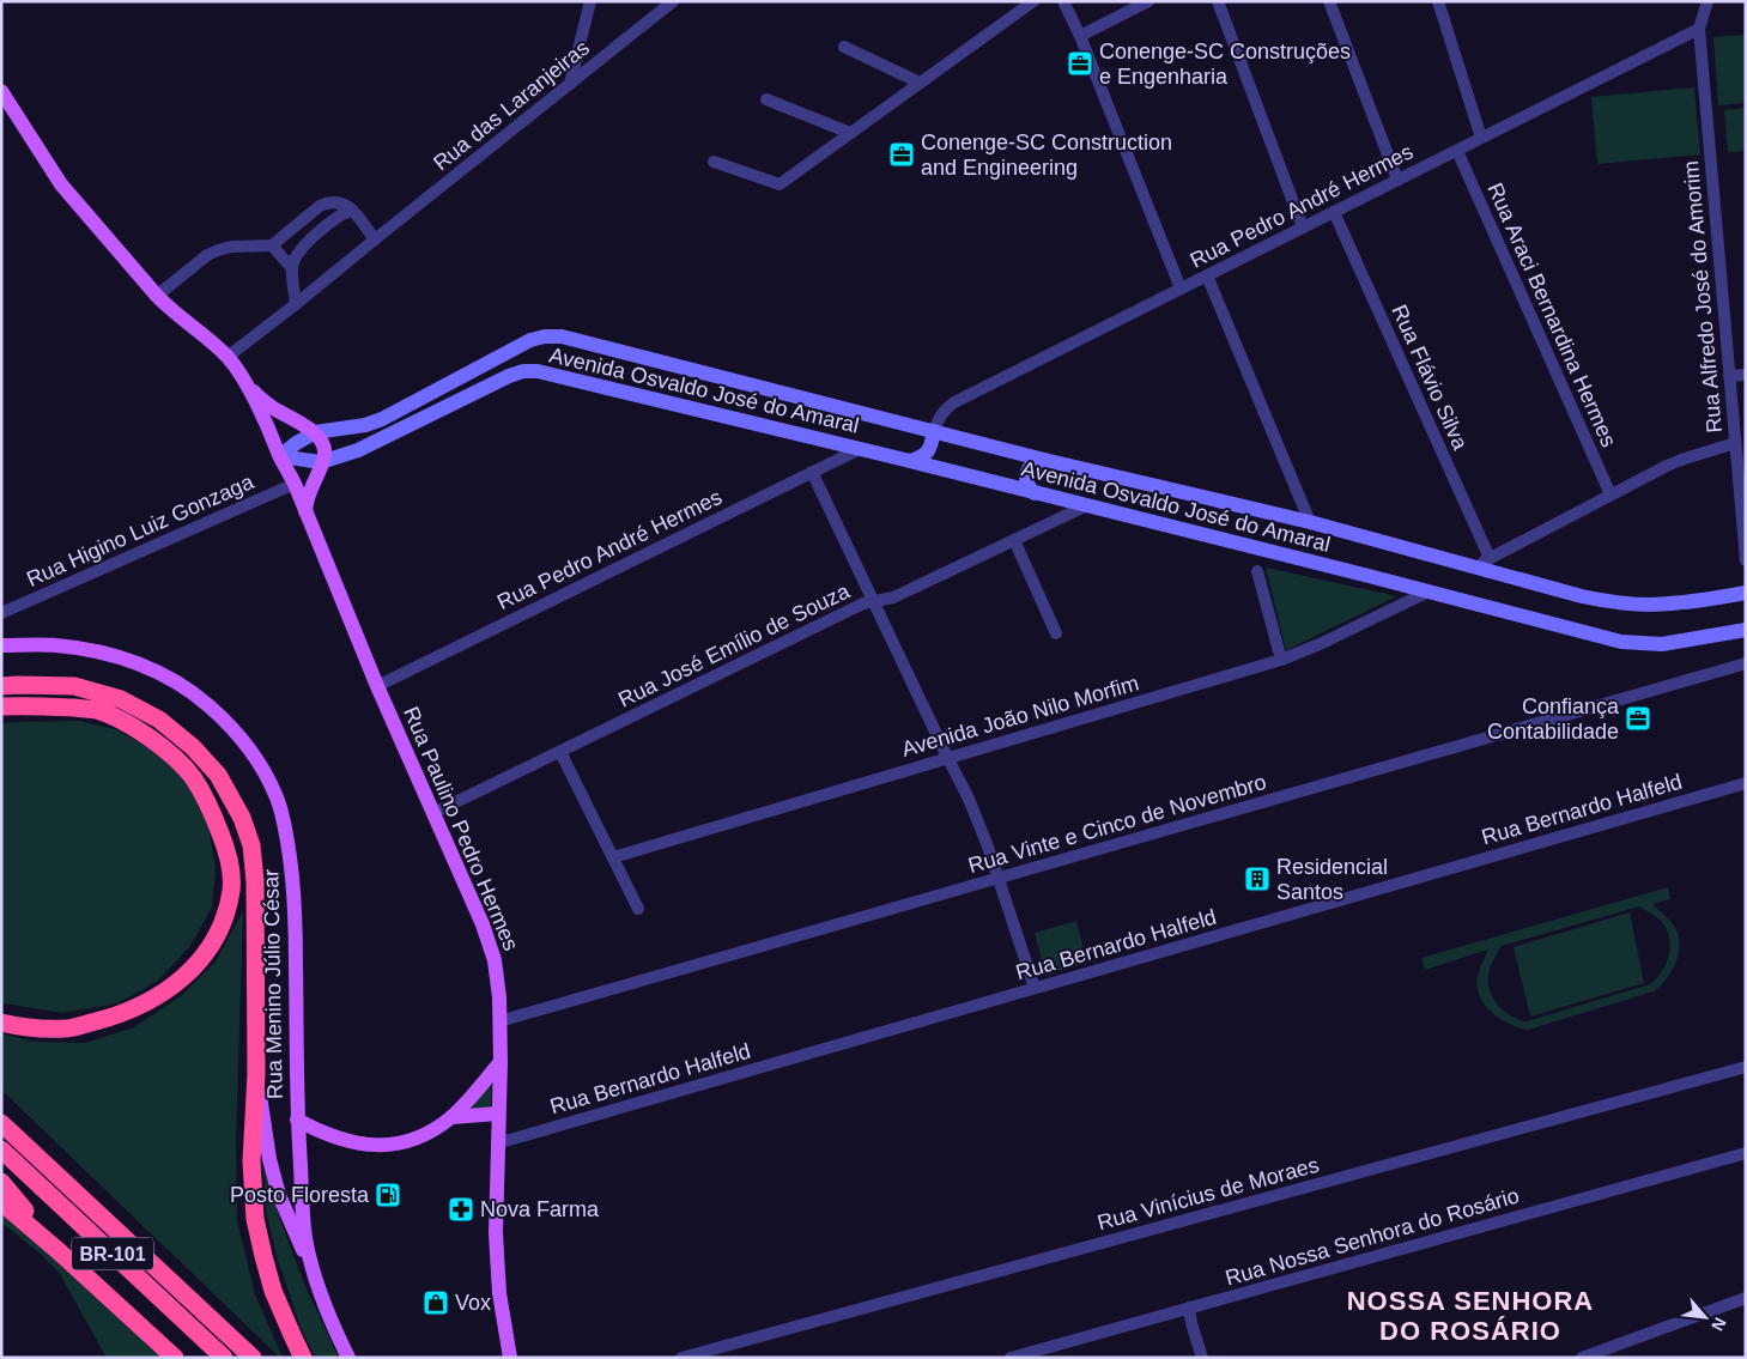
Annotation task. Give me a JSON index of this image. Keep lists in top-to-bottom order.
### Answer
{
  "streets": {
    "highway": ["BR-101"],
    "main road": ["Avenida Osvaldo José do Amaral", "Rua Paulino Pedro Hermes", "Rua Menino Júlio César"],
    "street": [
      "Rua das Laranjeiras",
      "Rua Pedro André Hermes",
      "Rua Alfredo José do Amorim",
      "Rua Araci Bernardina Hermes",
      "Rua Flávio Silva",
      "Rua Higino Luiz Gonzaga",
      "Rua José Emílio de Souza",
      "Avenida João Nilo Morfim",
      "Rua Bernardo Halfeld",
      "Rua Vinte e Cinco de Novembro",
      "Rua Vinícius de Moraes",
      "Rua Nossa Senhora do Rosário"
    ]
  },
  "crossings": [
    ["Rua Pedro André Hermes", "Rua Alfredo José do Amorim"],
    ["Rua Pedro André Hermes", "Rua Araci Bernardina Hermes"],
    ["Rua Pedro André Hermes", "Rua Flávio Silva"],
    ["Rua Pedro André Hermes", "Avenida Osvaldo José do Amaral"],
    ["Rua Pedro André Hermes", "Rua Paulino Pedro Hermes"],
    ["Avenida Osvaldo José do Amaral", "Rua José Emílio de Souza"],
    ["Avenida Osvaldo José do Amaral", "Avenida João Nilo Morfim"],
    ["Avenida Osvaldo José do Amaral", "Rua Paulino Pedro Hermes"],
    ["Rua Higino Luiz Gonzaga", "Rua Paulino Pedro Hermes"],
    ["Rua José Emílio de Souza", "Rua Paulino Pedro Hermes"],
    ["Rua Bernardo Halfeld", "Rua Paulino Pedro Hermes"],
    ["Rua Vinte e Cinco de Novembro", "Rua Paulino Pedro Hermes"]
  ],
  "districts": ["NOSSA SENHORA DO ROSÁRIO"],
  "places": {
    "office": ["Conenge-SC Construções e Engenharia", "Conenge-SC Construction and Engineering", "Confiança Contabilidade"],
    "building": ["Residencial Santos"],
    "fuel station": ["Posto Floresta"],
    "pharmacy": ["Nova Farma"],
    "shop": ["Vox"]
  },
  "north": "bottom right"
}
